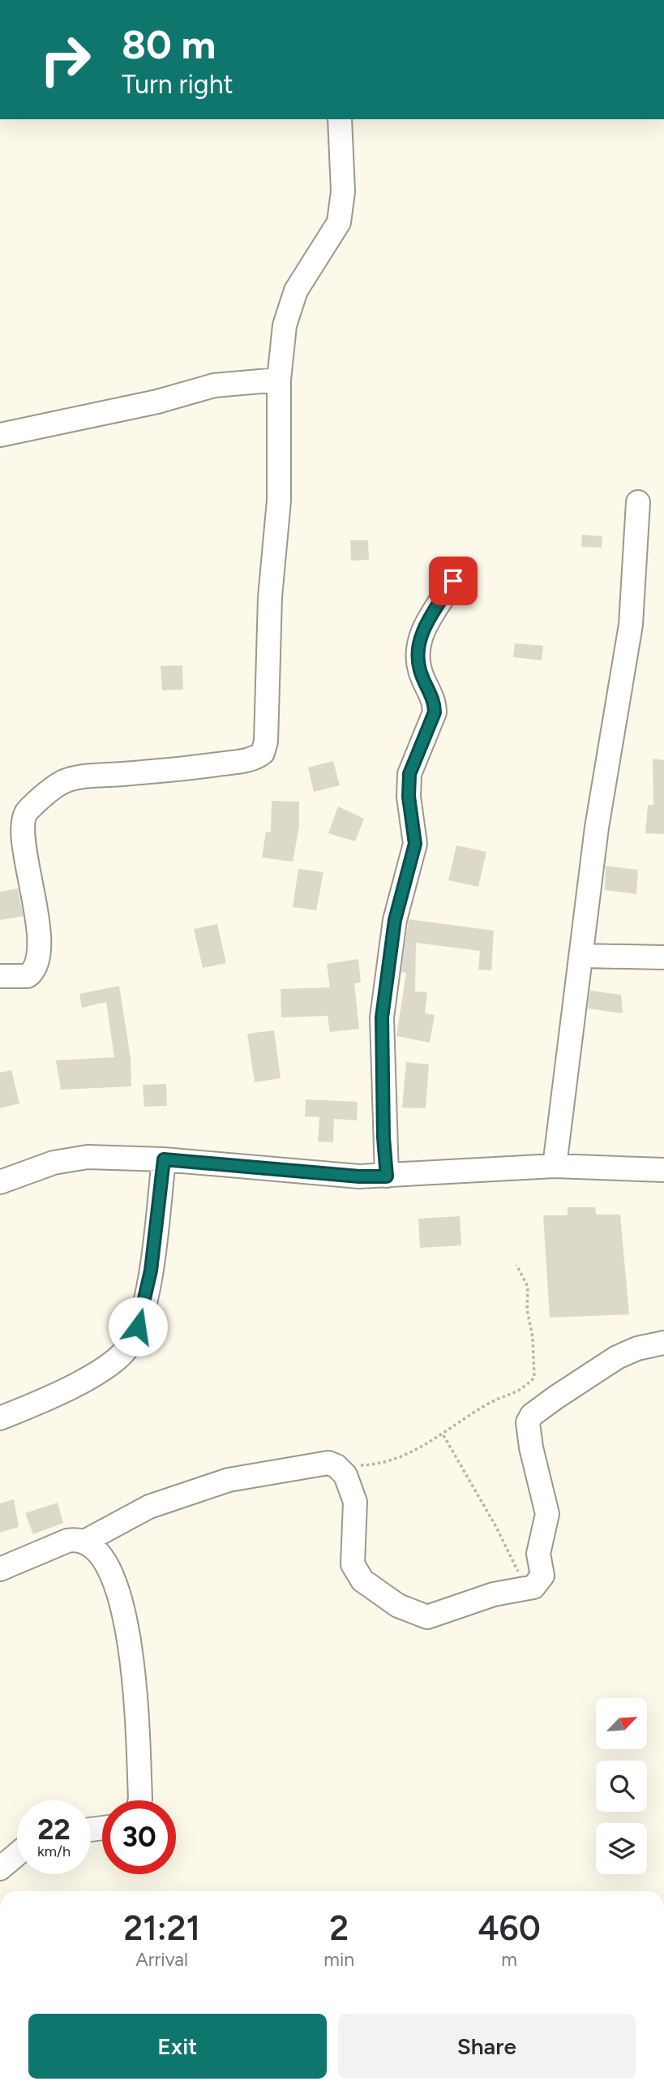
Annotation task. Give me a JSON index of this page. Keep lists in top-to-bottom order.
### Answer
{
  "north": "top right",
  "page": {
    "turn": ["80 m", "Turn right"],
    "speed": "22 km/h",
    "limit": "30",
    "eta": [
      "21:21",
      "Arrival",
      "2",
      "min",
      "460",
      "m"
    ],
    "buttons": ["Exit", "Share"]
  }
}
